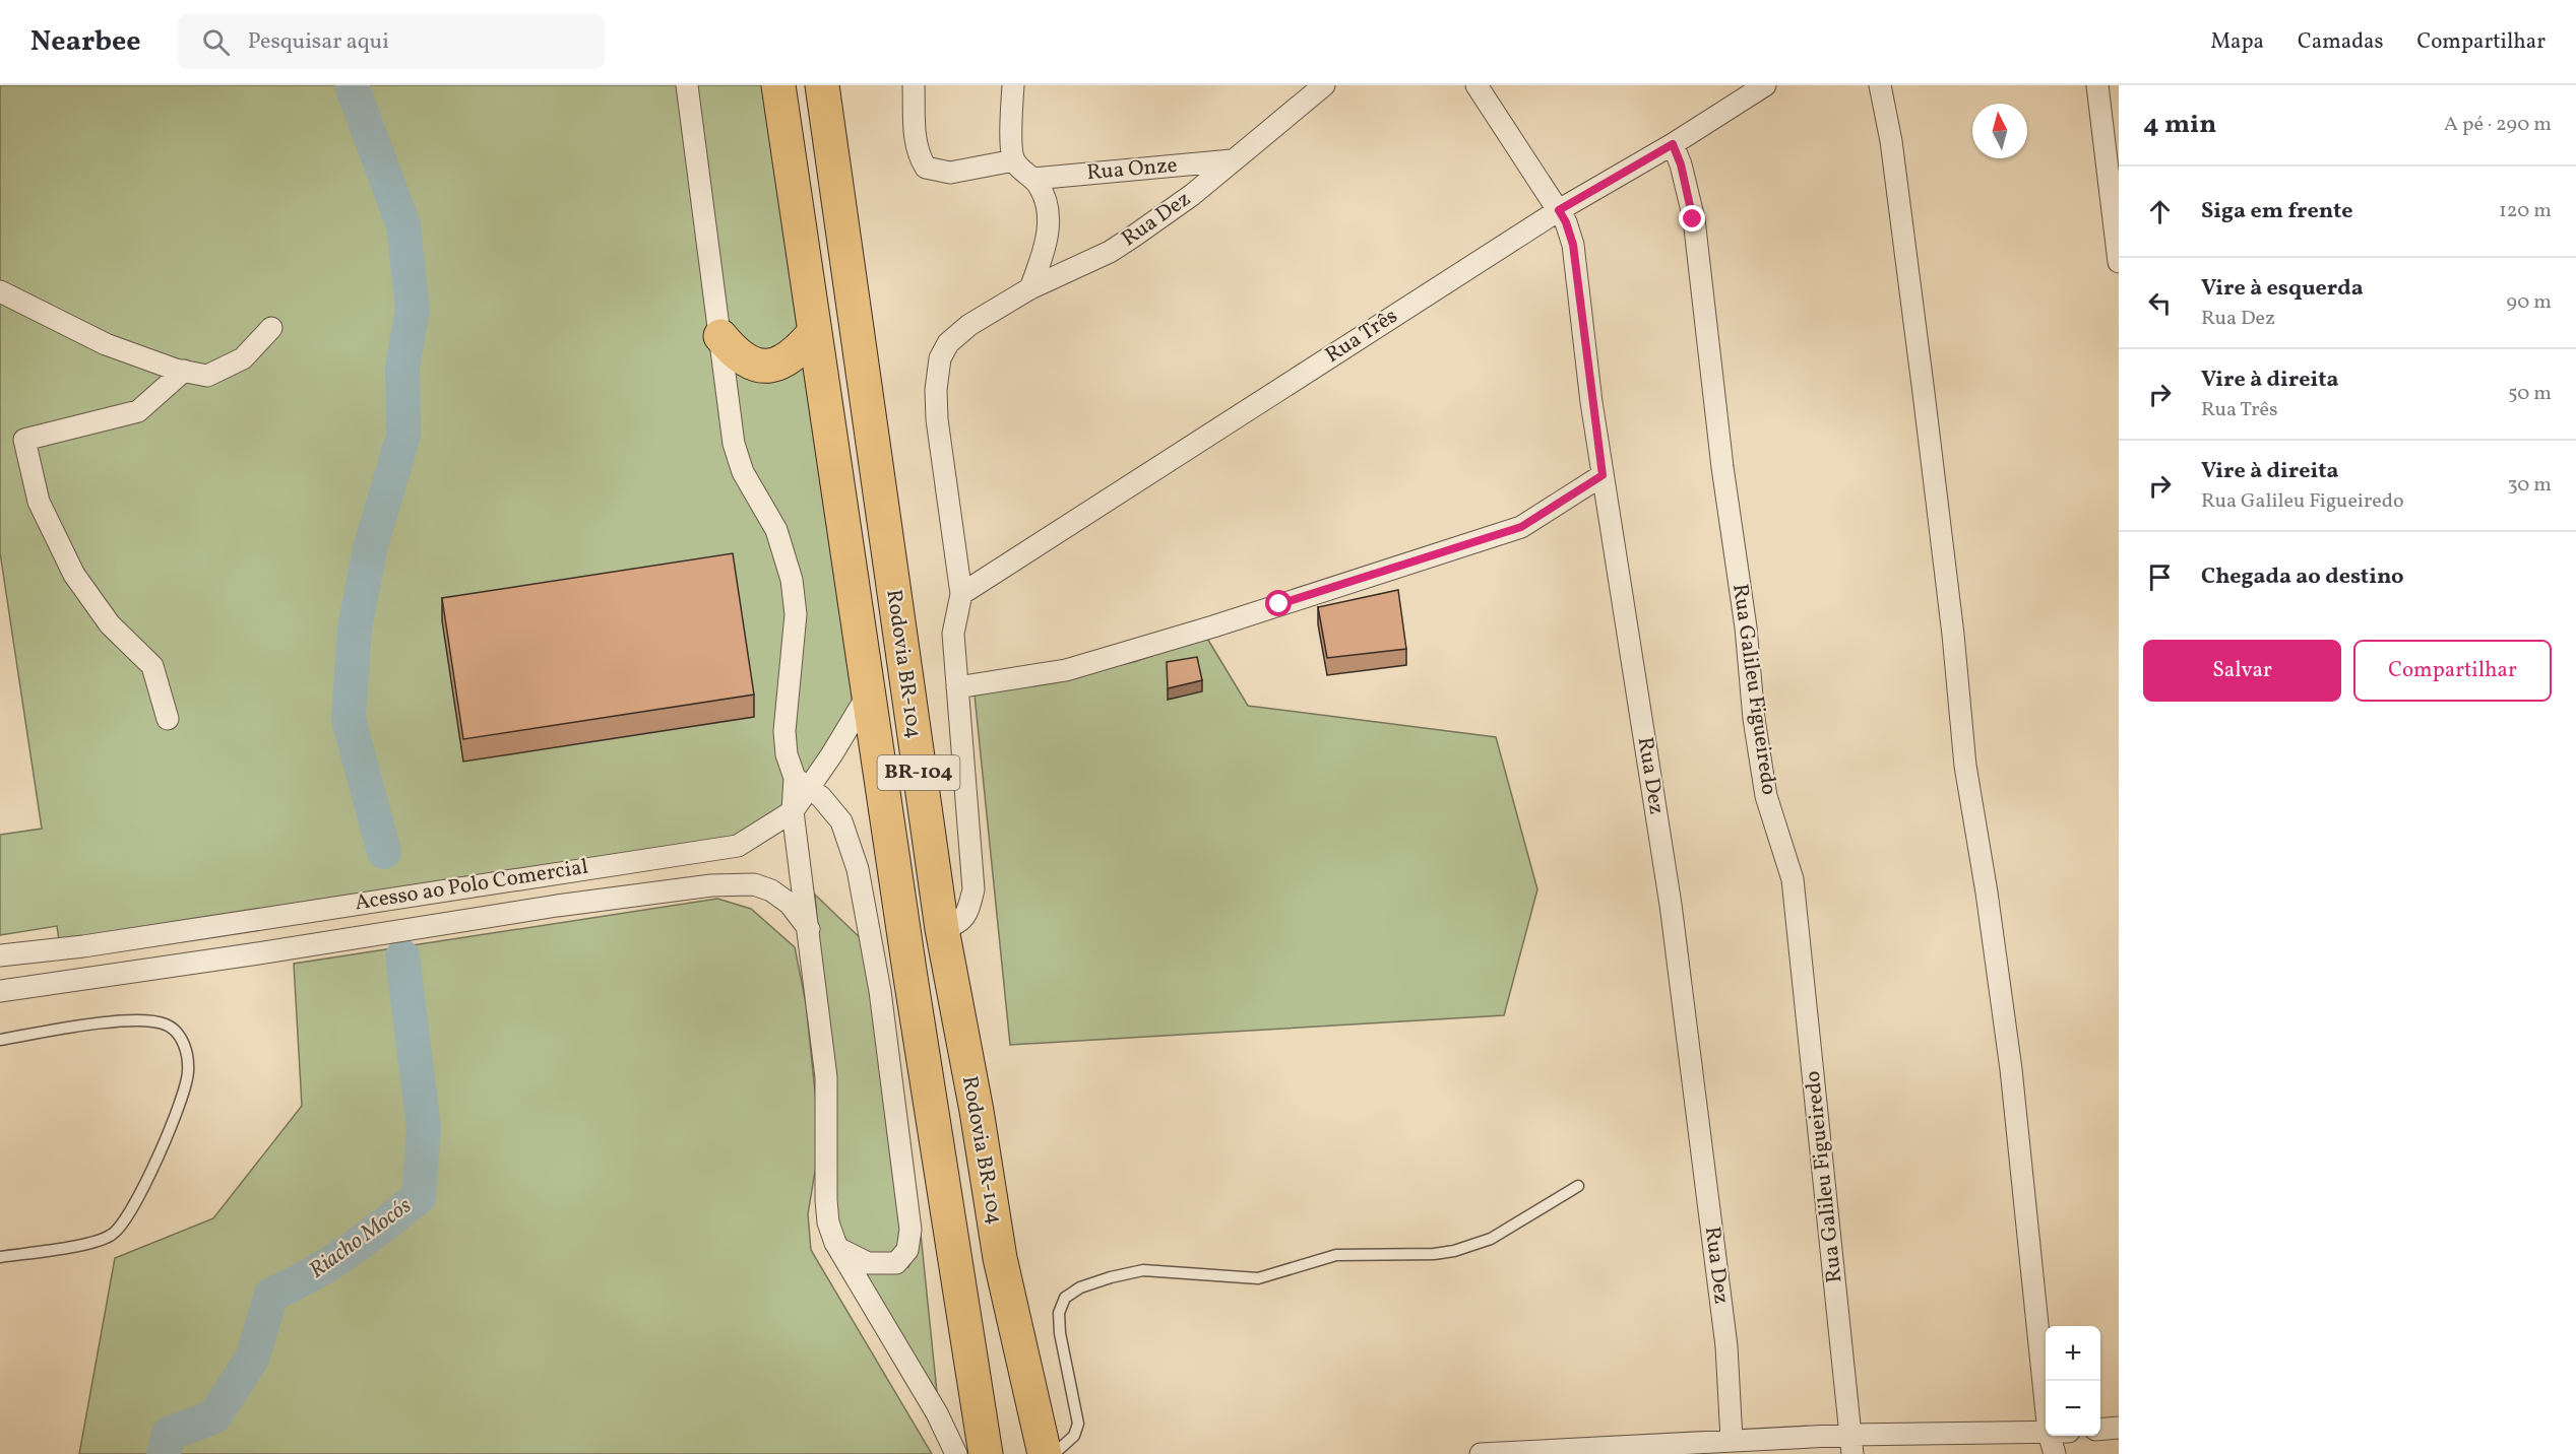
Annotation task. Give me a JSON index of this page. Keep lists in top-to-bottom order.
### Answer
{
  "streets": {
    "highway": ["Rodovia BR-104", "BR-104"],
    "street": [
      "Rua Onze",
      "Rua Dez",
      "Rua Três",
      "Rua Galileu Figueiredo",
      "Acesso ao Polo Comercial"
    ]
  },
  "crossings": [
    ["Rua Onze", "Rua Dez"],
    ["Rua Dez", "Rua Três"],
    ["Rua Dez", "Rodovia BR-104"],
    ["Rua Três", "Rua Galileu Figueiredo"],
    ["Rodovia BR-104", "Acesso ao Polo Comercial"]
  ],
  "water": ["Riacho Mocós"],
  "north": "top",
  "page": {
    "header": "Nearbee",
    "search": "Pesquisar aqui",
    "nav": ["Mapa", "Camadas", "Compartilhar"],
    "heading": ["4 min", "A pé · 290 m"],
    "list": [
      ["Siga em frente", "120 m"],
      ["Vire à esquerda", "Rua Dez", "90 m"],
      ["Vire à direita", "Rua Três", "50 m"],
      ["Vire à direita", "Rua Galileu Figueiredo", "30 m"],
      "Chegada ao destino"
    ],
    "buttons": ["Salvar", "Compartilhar"],
    "map_buttons": ["+", "−"]
  }
}
